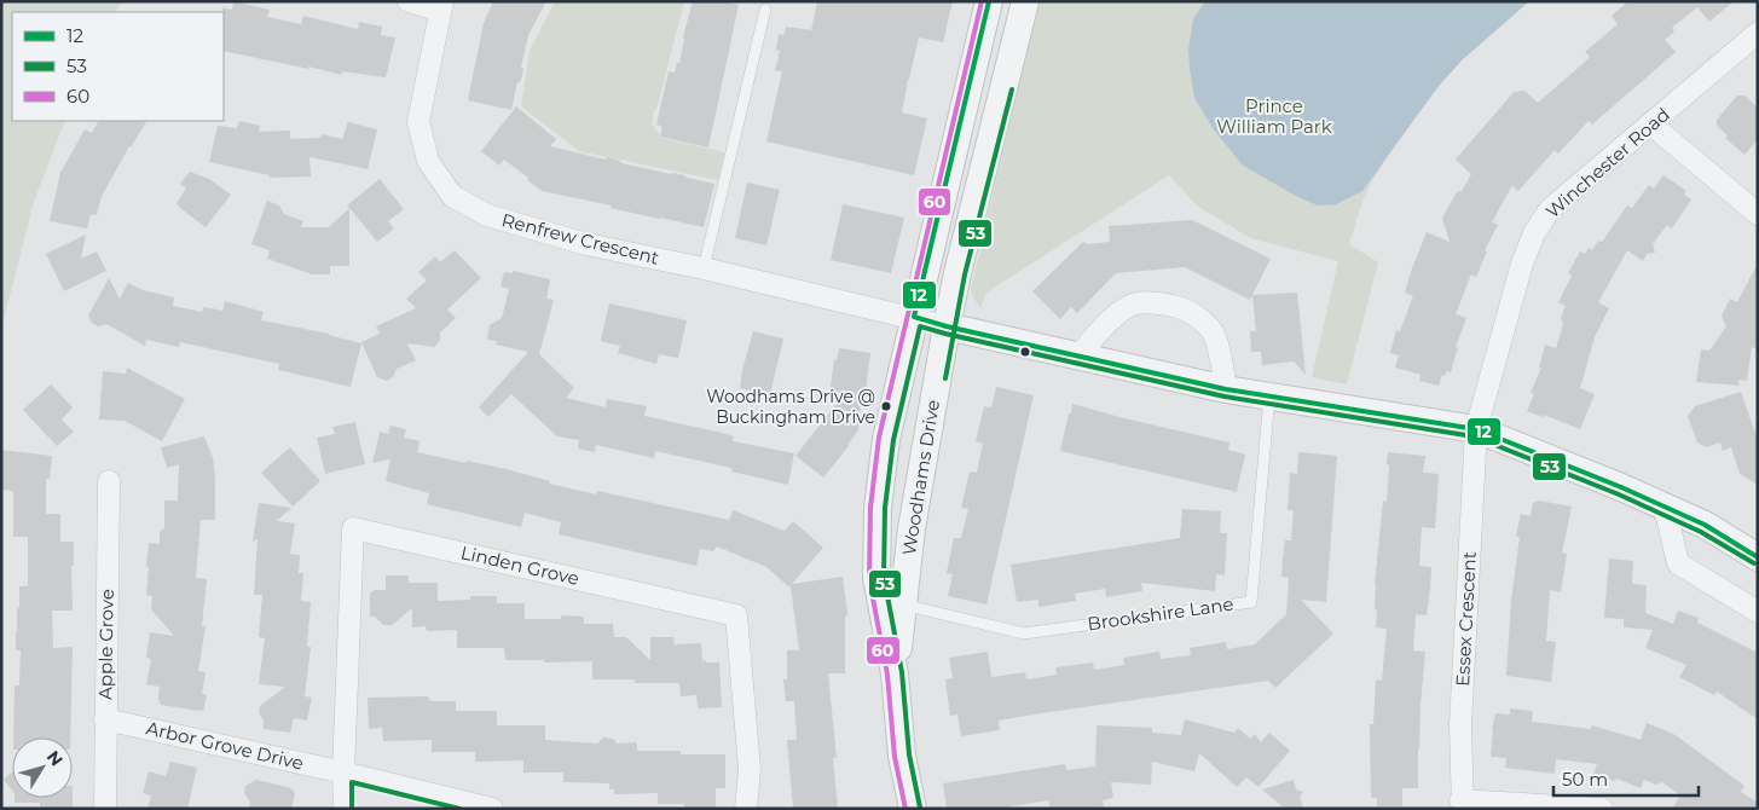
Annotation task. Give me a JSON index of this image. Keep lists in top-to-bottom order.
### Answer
{
  "streets": {
    "street": [
      "Winchester Road",
      "Renfrew Crescent",
      "Woodhams Drive",
      "Linden Grove",
      "Essex Crescent",
      "Apple Grove",
      "Arbor Grove Drive"
    ],
    "lane": ["Brookshire Lane"]
  },
  "crossings": [
    ["Winchester Road", "Essex Crescent"],
    ["Renfrew Crescent", "Woodhams Drive"],
    ["Woodhams Drive", "Brookshire Lane"],
    ["Linden Grove", "Arbor Grove Drive"],
    ["Apple Grove", "Arbor Grove Drive"]
  ],
  "parks": ["Prince William Park"],
  "places": ["Woodhams Drive @ Buckingham Drive"],
  "lines": ["transit line 12", "transit line 60", "transit line 53"],
  "legend": ["12", "53", "60"],
  "scale_bar": "50 m",
  "north": "top right"
}
